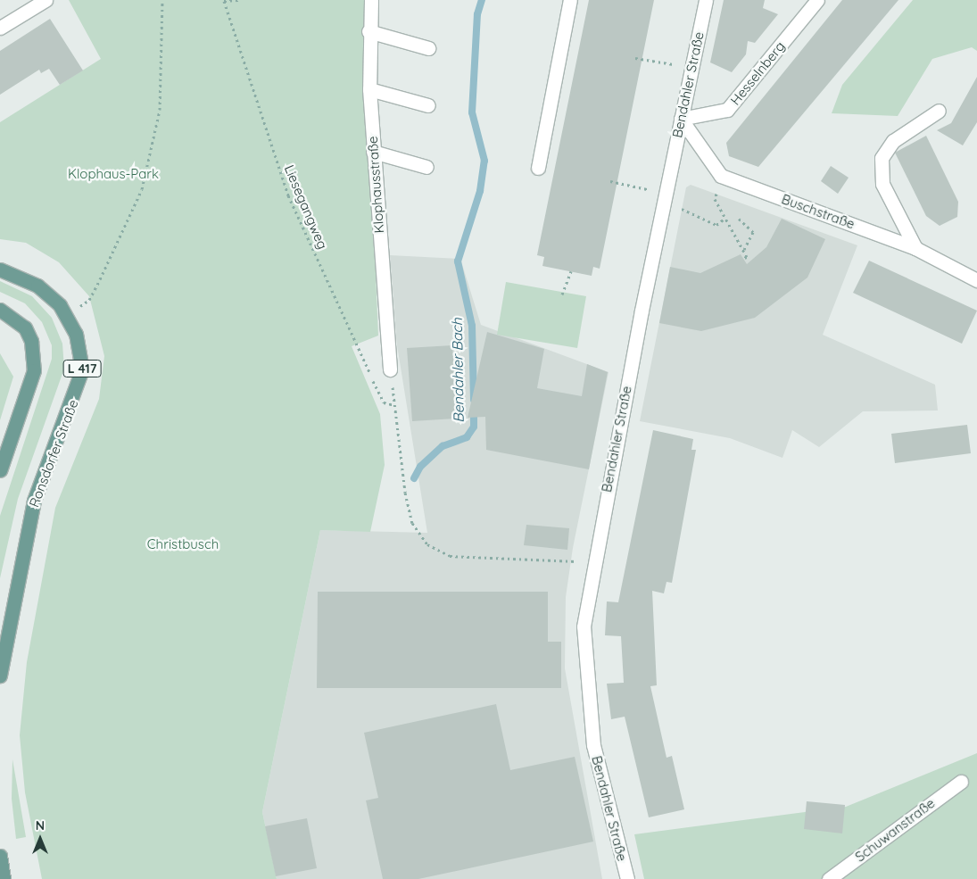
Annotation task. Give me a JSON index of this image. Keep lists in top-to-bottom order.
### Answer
{
  "streets": {
    "main road": ["L 417", "Ronsdorfer Straße"],
    "street": [
      "Hesselnberg",
      "Bendahler Straße",
      "Klophausstraße",
      "Buschstraße",
      "Schuwanstraße"
    ],
    "path": ["Liesegangweg"]
  },
  "crossings": [
    ["Hesselnberg", "Bendahler Straße"]
  ],
  "water": ["Bendahler Bach"],
  "parks": ["Klophaus-Park", "Christbusch"],
  "north": "top"
}
